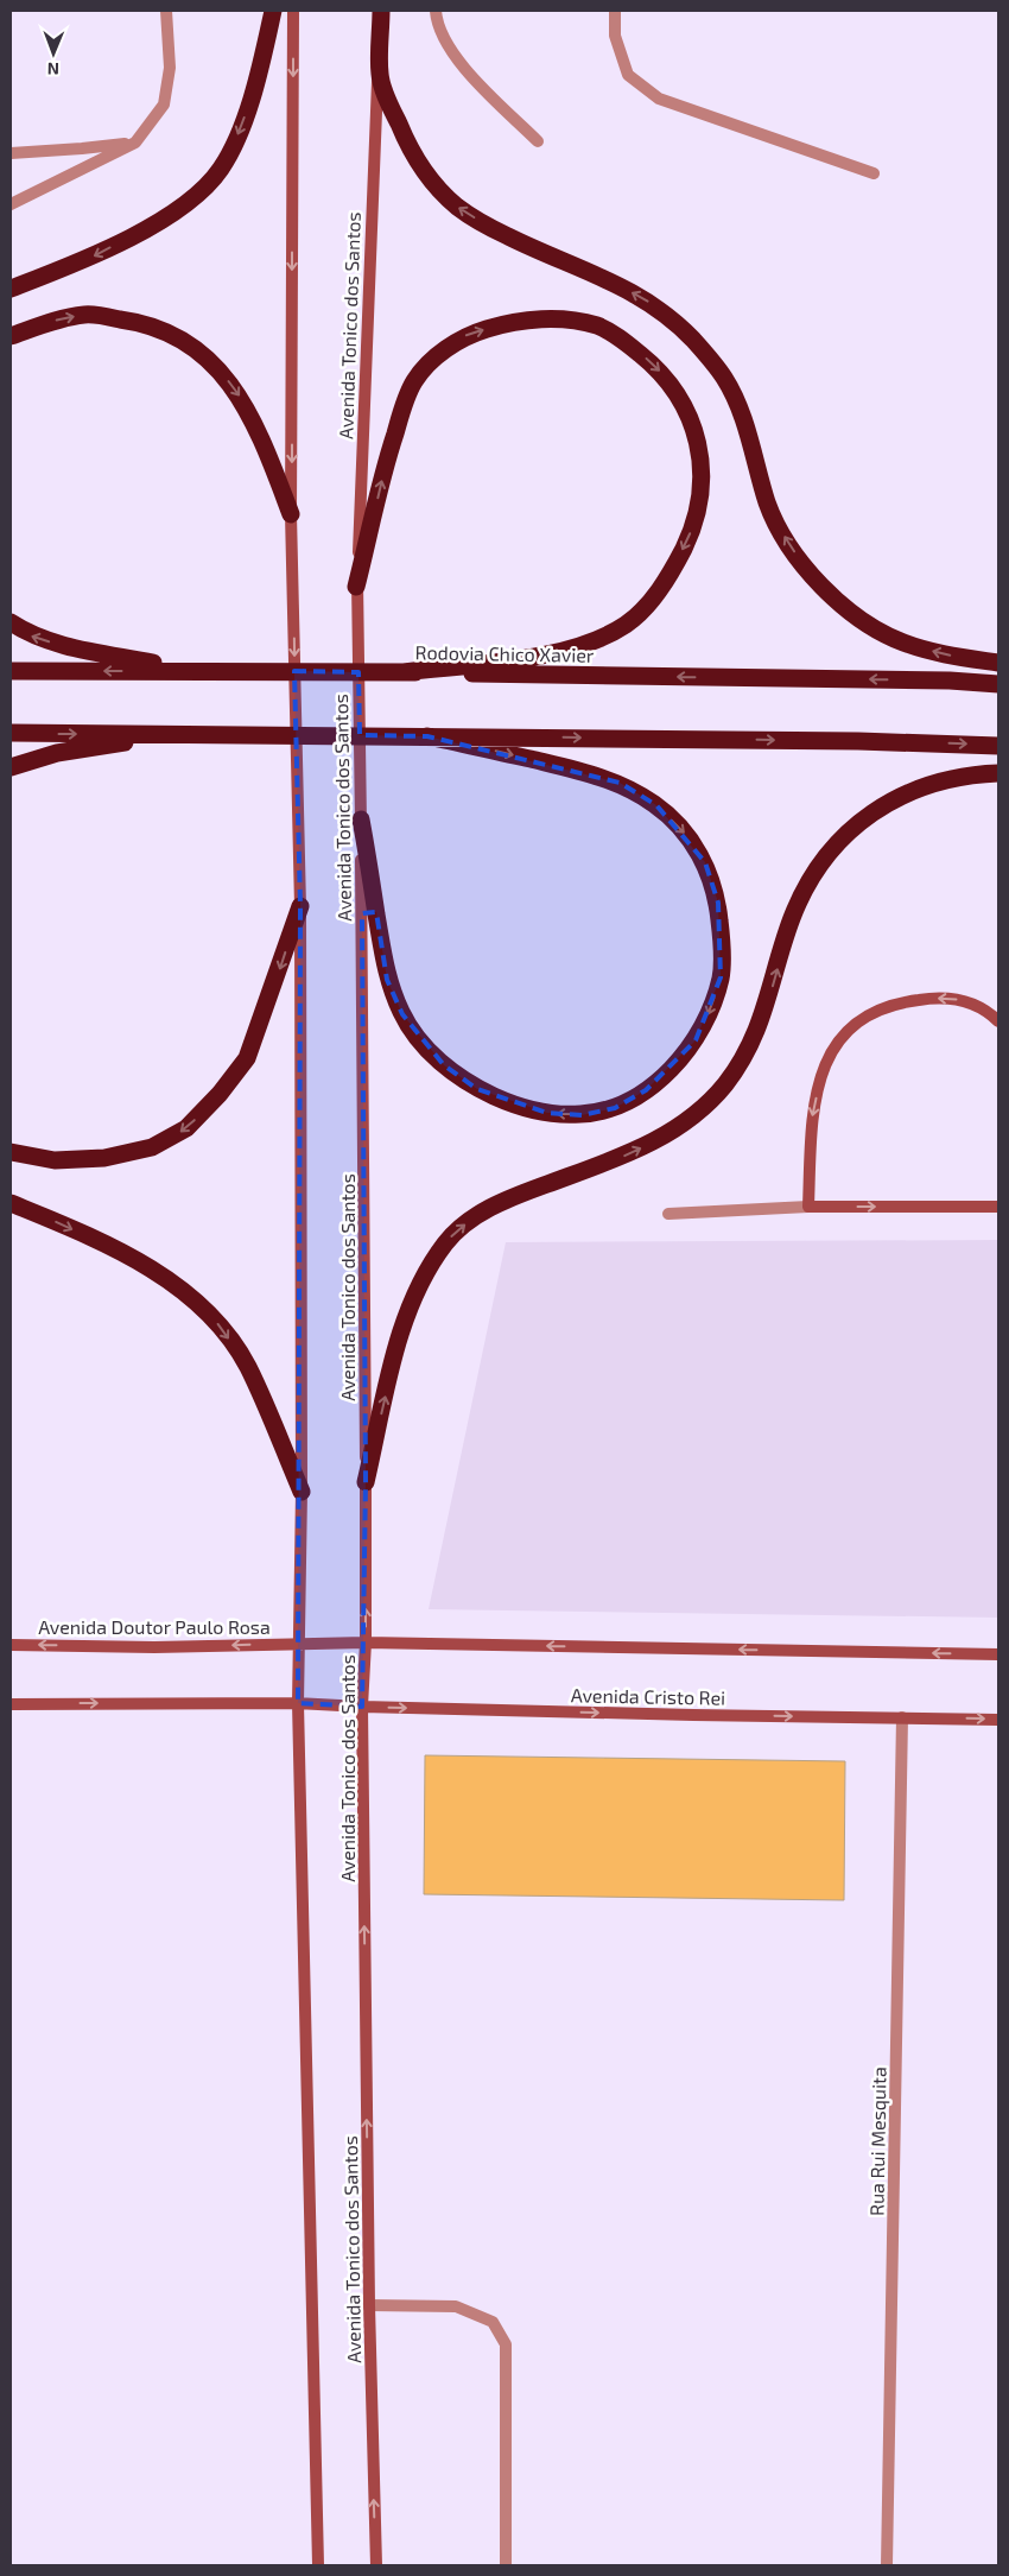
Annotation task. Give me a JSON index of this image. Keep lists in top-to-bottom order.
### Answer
{
  "streets": {
    "highway": ["Rodovia Chico Xavier"],
    "main road": ["Avenida Tonico dos Santos", "Avenida Doutor Paulo Rosa", "Avenida Cristo Rei"],
    "street": ["Rua Rui Mesquita"]
  },
  "crossings": [
    ["Avenida Tonico dos Santos", "Avenida Doutor Paulo Rosa"],
    ["Avenida Tonico dos Santos", "Avenida Cristo Rei"],
    ["Avenida Cristo Rei", "Rua Rui Mesquita"]
  ],
  "north": "bottom"
}
